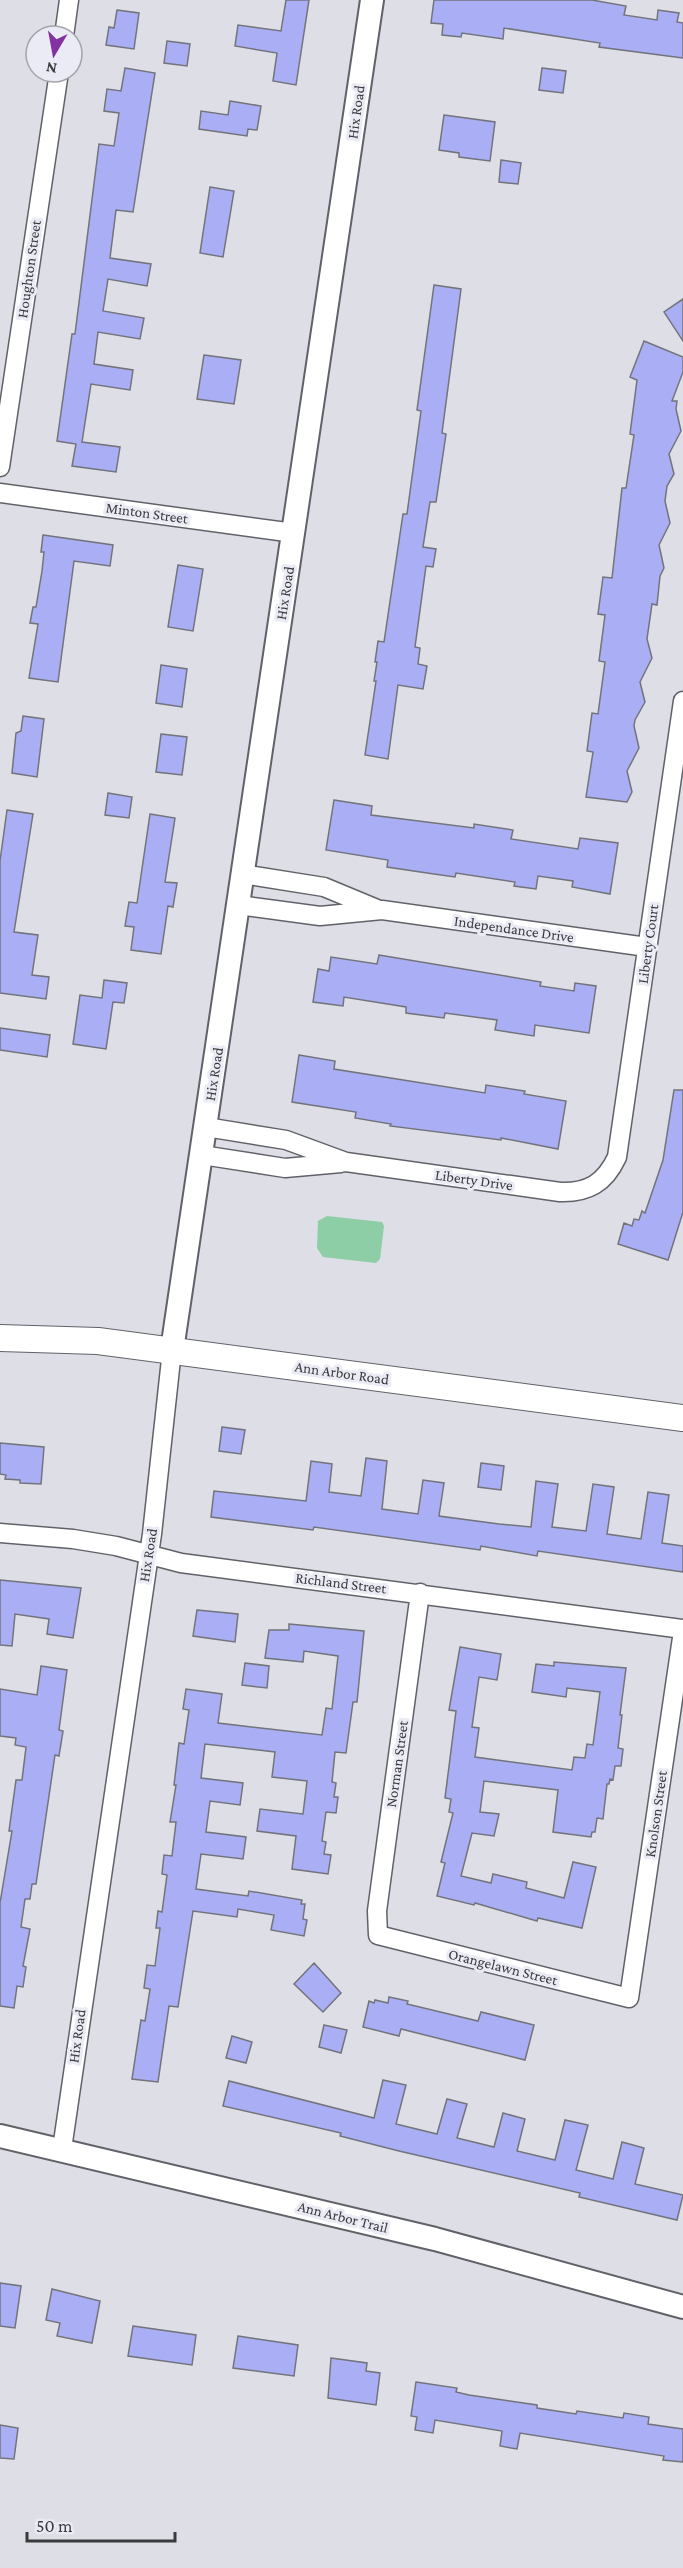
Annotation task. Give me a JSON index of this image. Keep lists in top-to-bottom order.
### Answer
{
  "streets": {
    "main road": ["Ann Arbor Road"],
    "street": [
      "Hix Road",
      "Houghton Street",
      "Minton Street",
      "Independance Drive",
      "Liberty Court",
      "Liberty Drive",
      "Richland Street",
      "Norman Street",
      "Knolson Street",
      "Orangelawn Street",
      "Ann Arbor Trail"
    ]
  },
  "crossings": [
    ["Hix Road", "Minton Street"],
    ["Hix Road", "Ann Arbor Road"],
    ["Hix Road", "Richland Street"],
    ["Hix Road", "Ann Arbor Trail"],
    ["Independance Drive", "Liberty Court"],
    ["Liberty Court", "Liberty Drive"],
    ["Richland Street", "Norman Street"],
    ["Richland Street", "Knolson Street"],
    ["Norman Street", "Orangelawn Street"],
    ["Knolson Street", "Orangelawn Street"]
  ],
  "scale_bar": "50 m",
  "north": "bottom"
}
